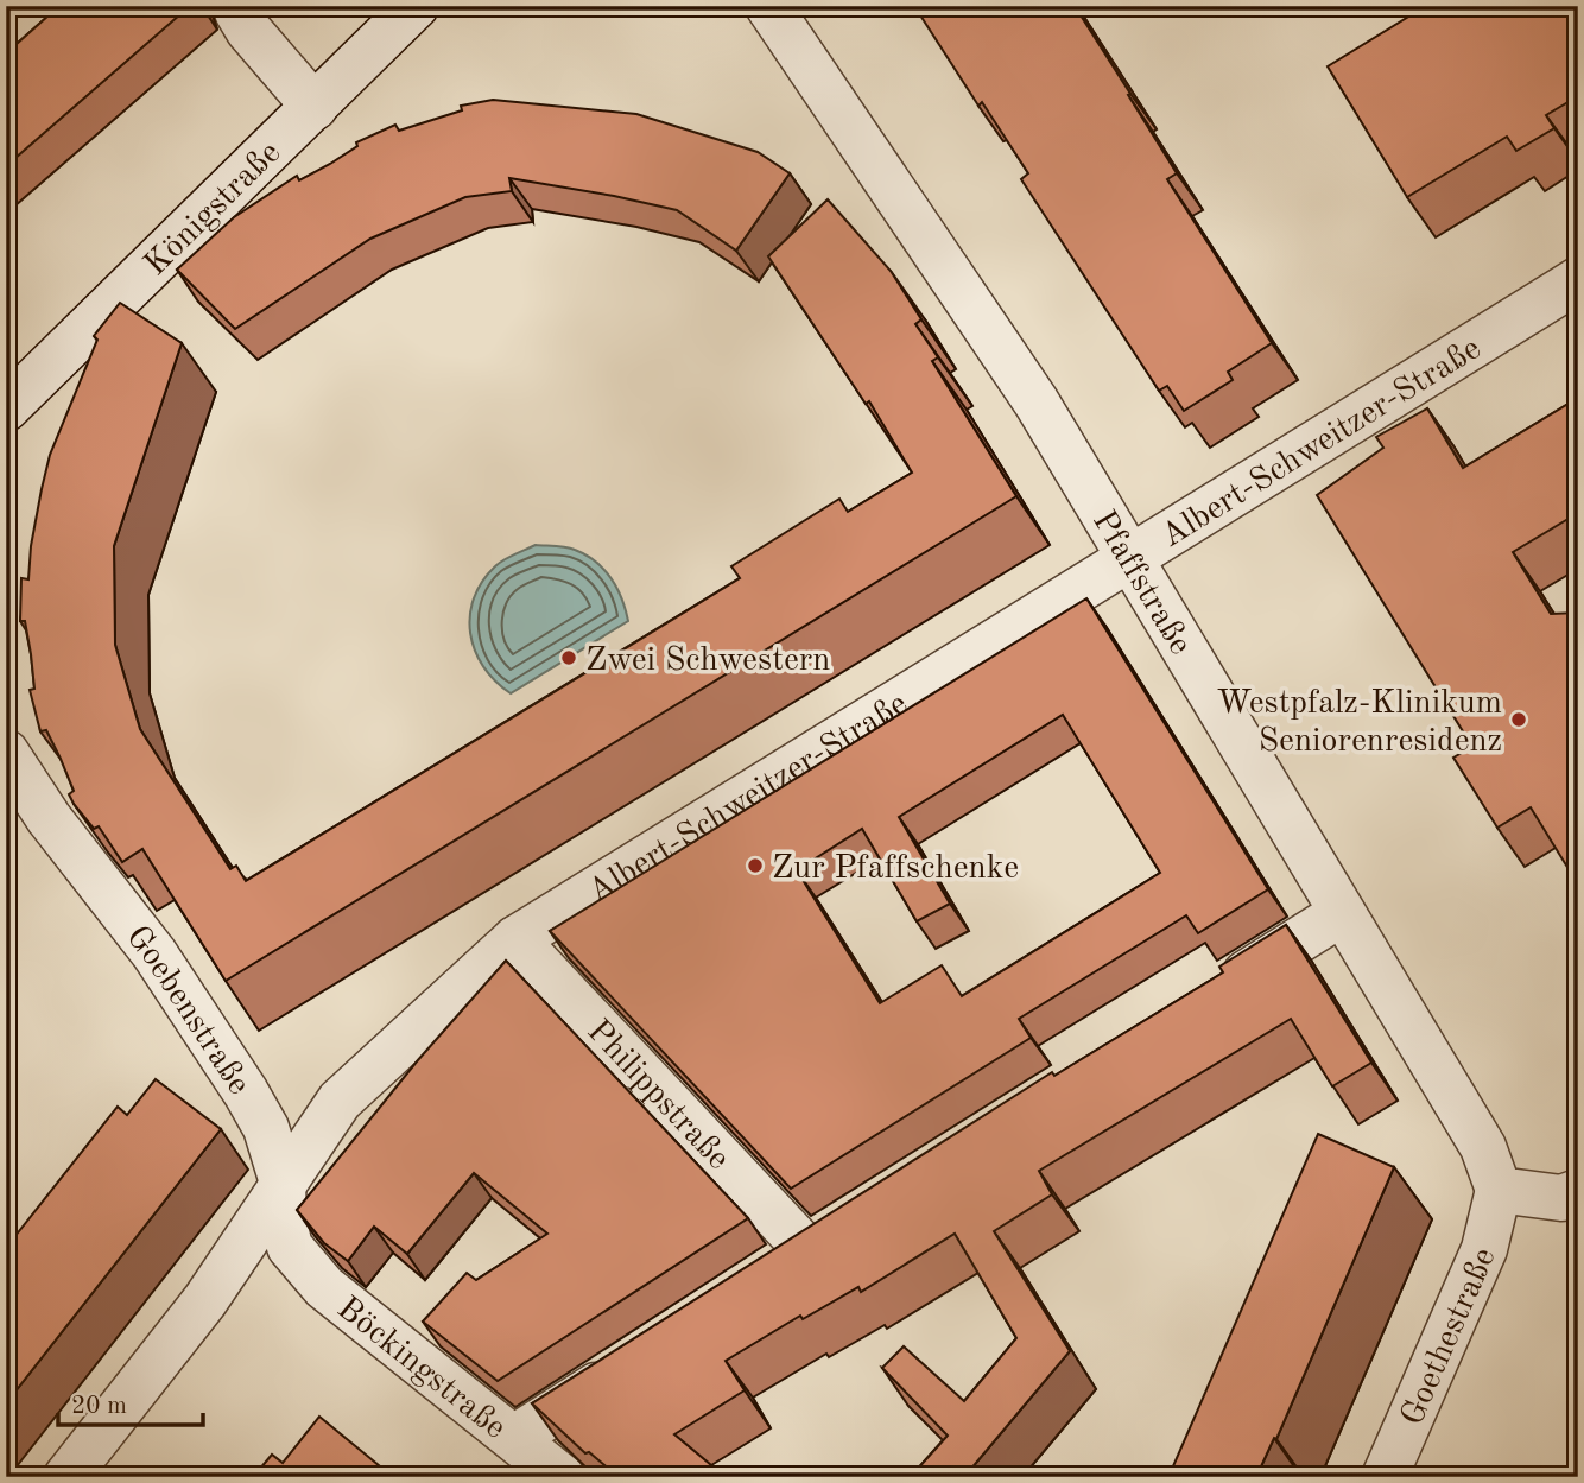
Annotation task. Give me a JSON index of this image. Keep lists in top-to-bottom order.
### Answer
{
  "streets": {
    "street": [
      "Königstraße",
      "Albert-Schweitzer-Straße",
      "Pfaffstraße",
      "Goebenstraße",
      "Philippstraße",
      "Goethestraße",
      "Böckingstraße"
    ]
  },
  "crossings": [
    ["Albert-Schweitzer-Straße", "Pfaffstraße"],
    ["Albert-Schweitzer-Straße", "Goebenstraße"],
    ["Albert-Schweitzer-Straße", "Philippstraße"],
    ["Pfaffstraße", "Goethestraße"],
    ["Goebenstraße", "Böckingstraße"]
  ],
  "places": ["Zwei Schwestern", "Westpfalz-Klinikum Seniorenresidenz", "Zur Pfaffschenke"],
  "scale_bar": "20 m"
}
